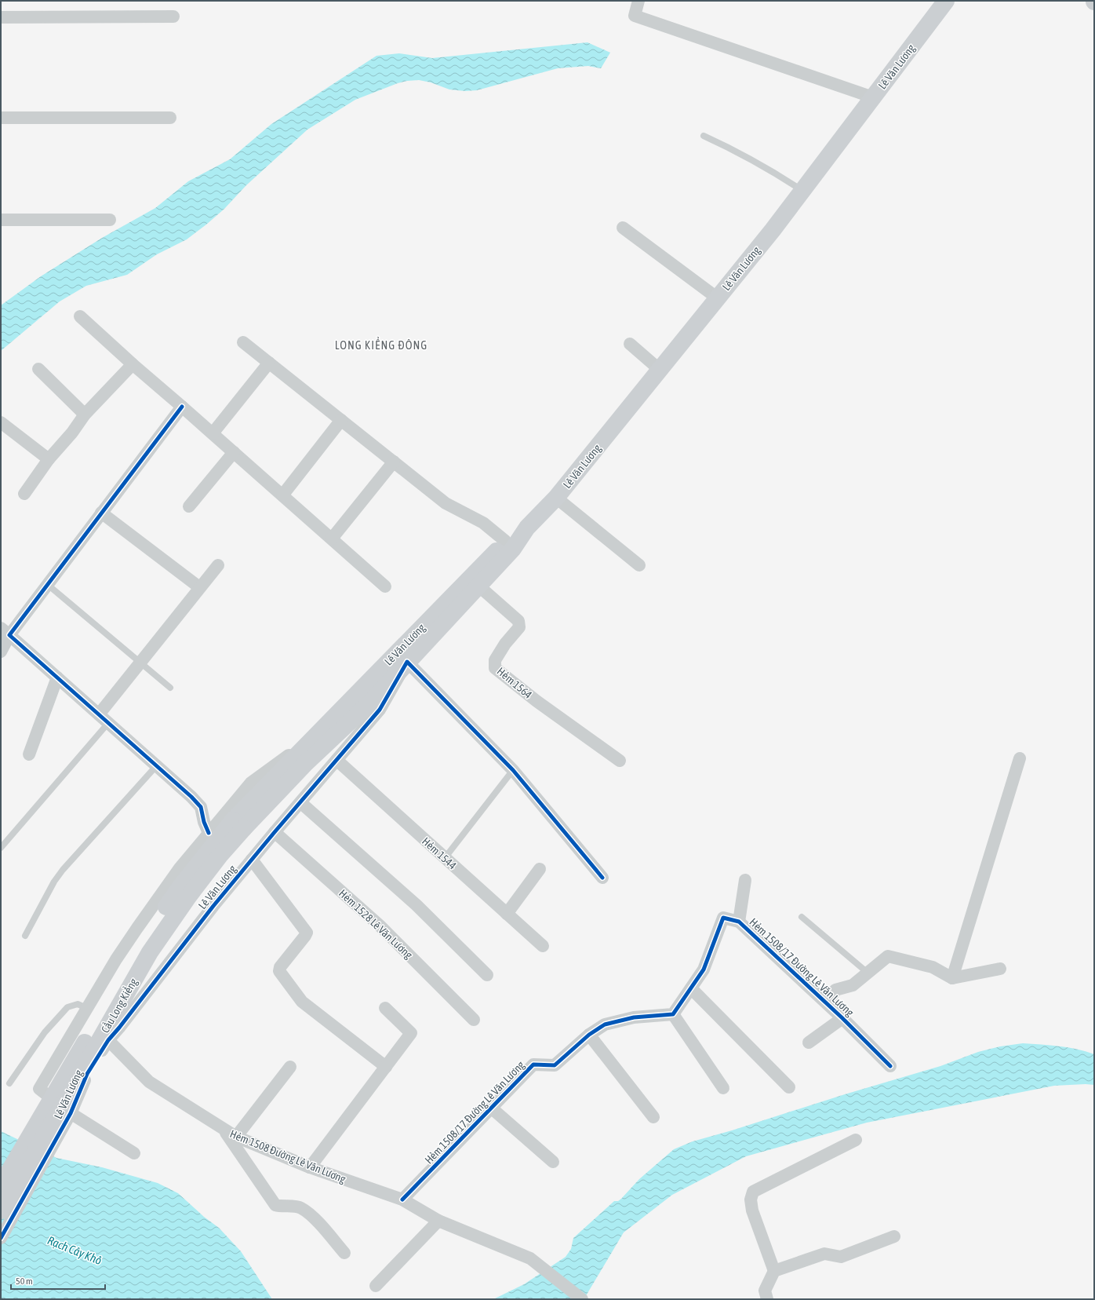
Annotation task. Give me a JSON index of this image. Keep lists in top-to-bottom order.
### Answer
{
  "streets": {
    "main road": ["Lê Văn Lương", "Cầu Long Kiểng"],
    "street": [
      "Hẻm 1564",
      "Hẻm 1544",
      "Hẻm 1528 Lê Văn Lương",
      "Hẻm 1508/17 Đường Lê Văn Lương",
      "Hẻm 1508 Đường Lê Văn Lương"
    ]
  },
  "crossings": [
    ["Lê Văn Lương", "Hẻm 1564"],
    ["Lê Văn Lương", "Hẻm 1544"],
    ["Lê Văn Lương", "Hẻm 1528 Lê Văn Lương"],
    ["Lê Văn Lương", "Cầu Long Kiểng"],
    ["Lê Văn Lương", "Hẻm 1508 Đường Lê Văn Lương"],
    ["Hẻm 1508/17 Đường Lê Văn Lương", "Hẻm 1508 Đường Lê Văn Lương"]
  ],
  "districts": ["LONG KIỂNG ĐÔNG"],
  "water": ["Rạch Cây Khô"],
  "scale_bar": "50 m"
}
